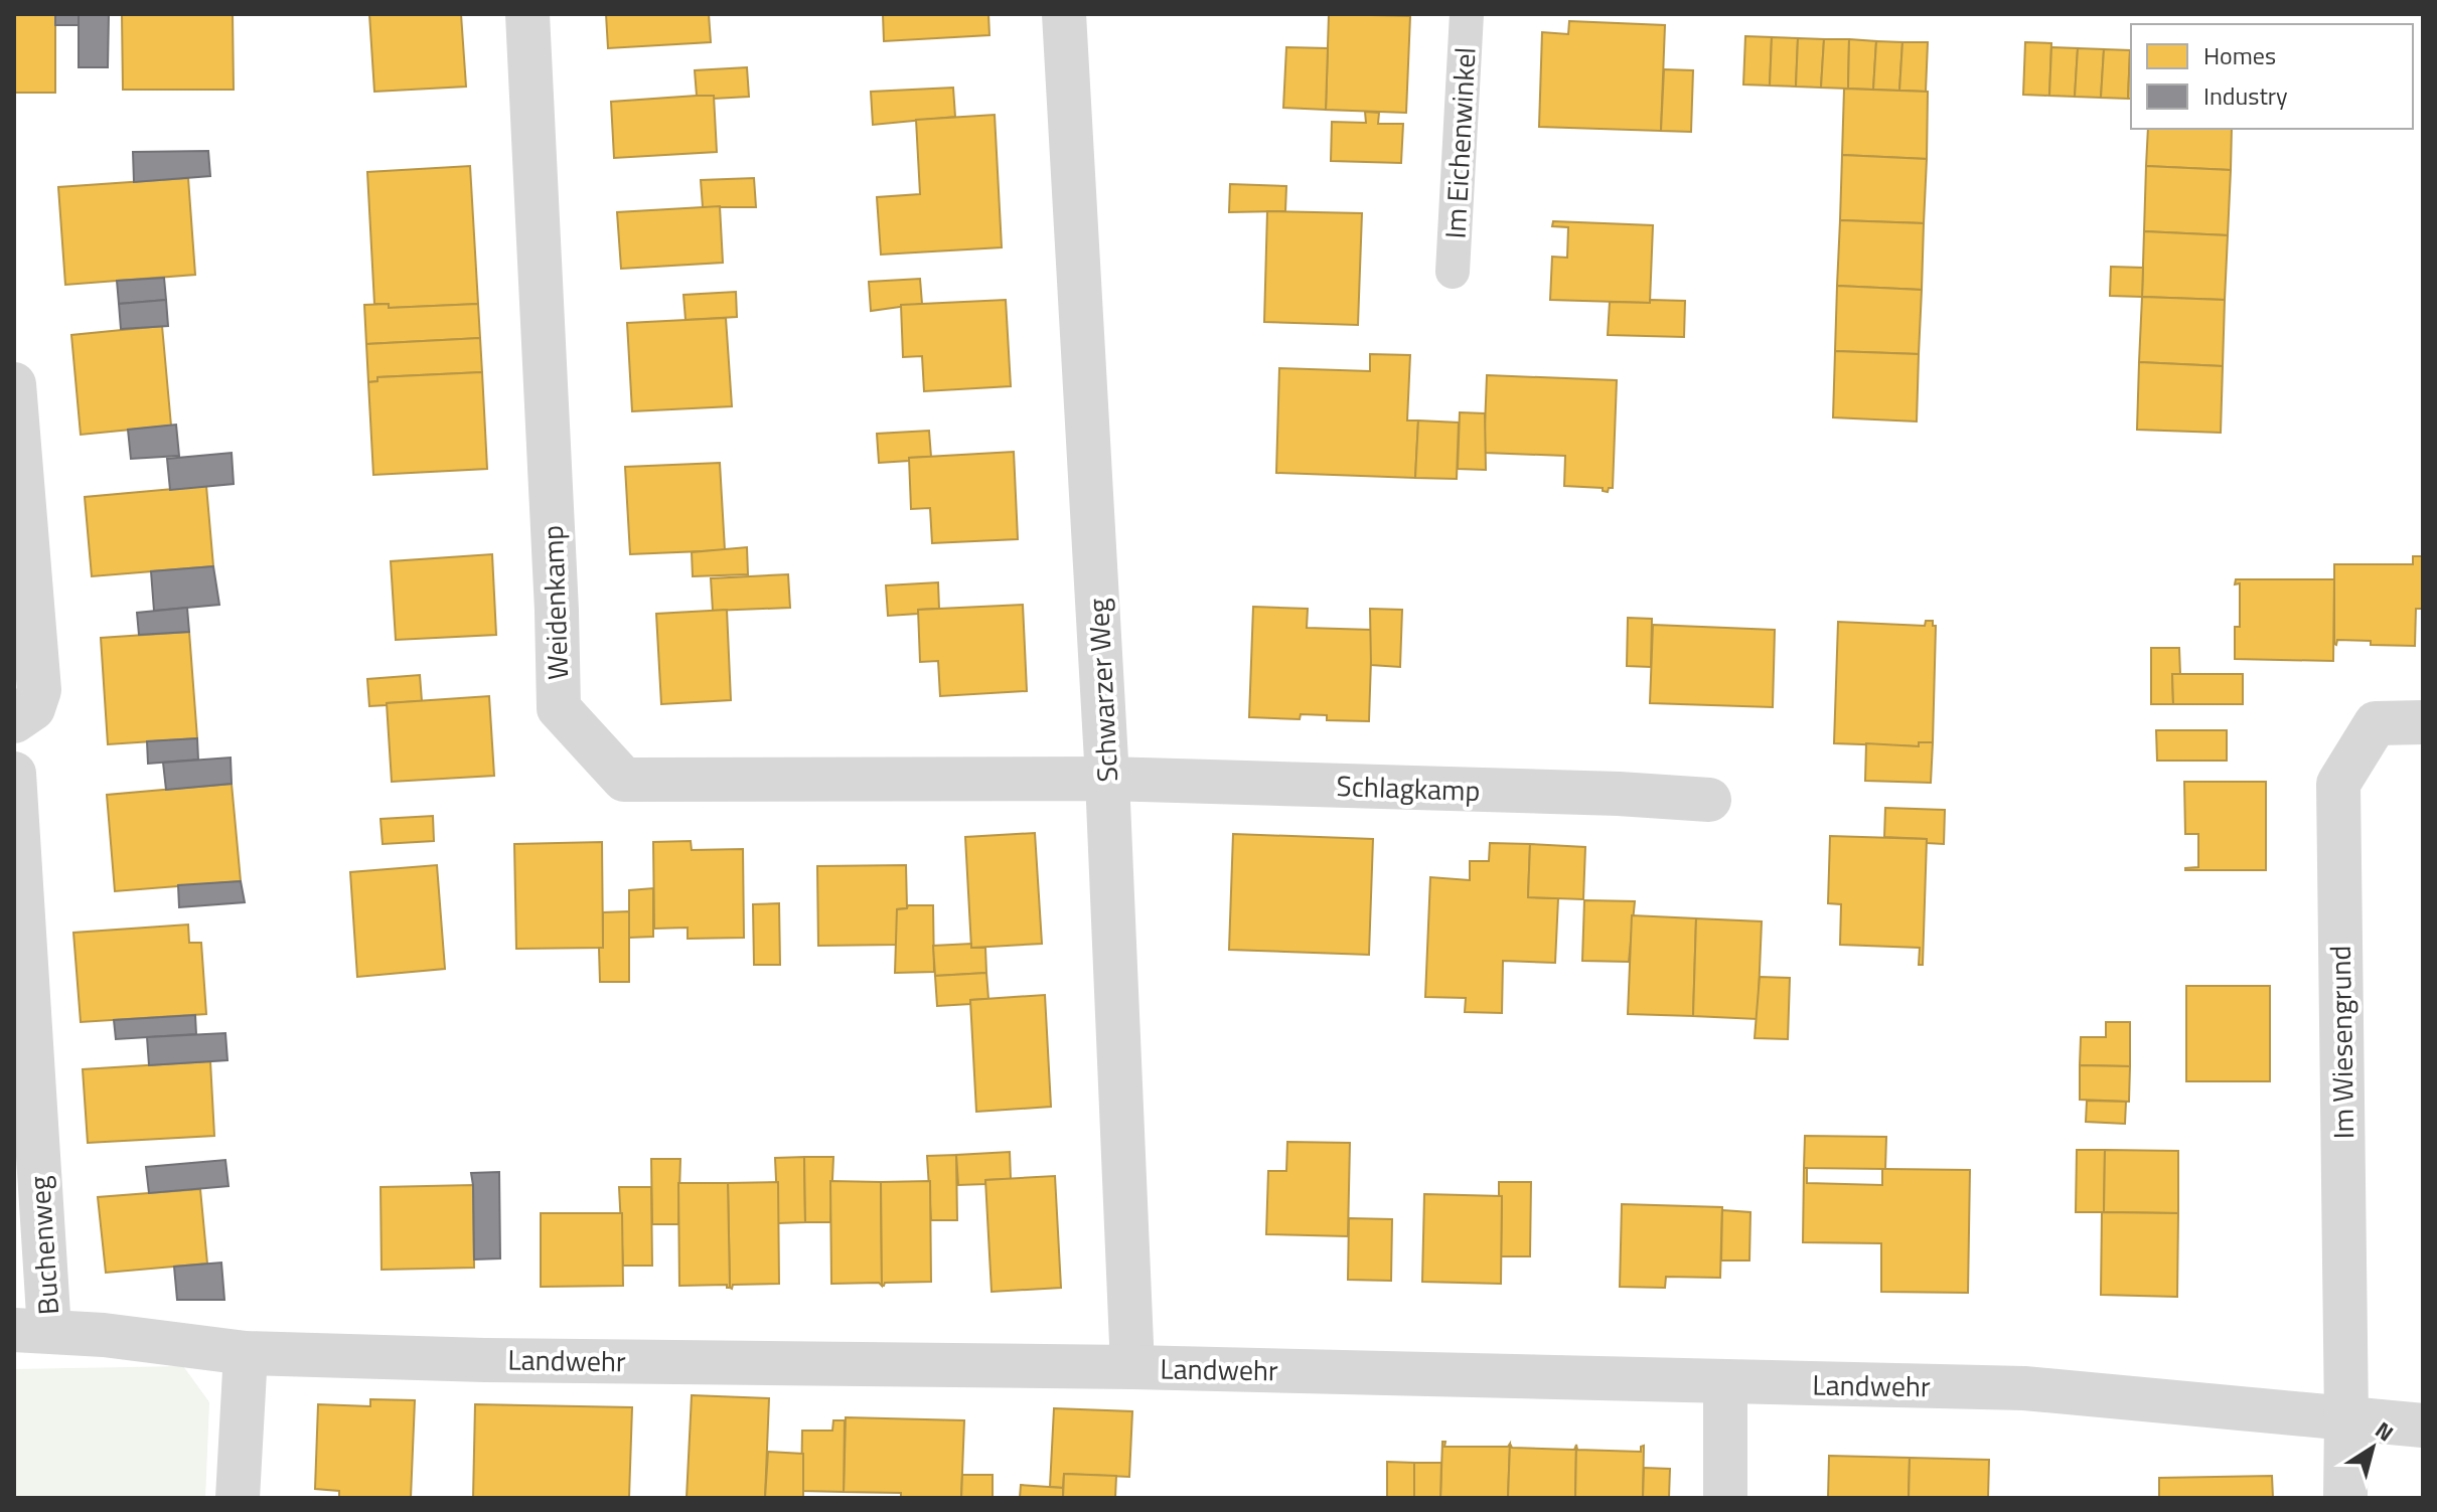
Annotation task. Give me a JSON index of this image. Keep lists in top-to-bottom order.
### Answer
{
  "streets": {
    "street": [
      "Weidenkamp",
      "Schwarzer Weg",
      "Schlagkamp",
      "Im Wiesengrund",
      "Buchenweg",
      "Landwehr"
    ],
    "lane": ["Im Eichenwinkel"]
  },
  "crossings": [
    ["Weidenkamp", "Schwarzer Weg"],
    ["Weidenkamp", "Schlagkamp"],
    ["Schwarzer Weg", "Schlagkamp"],
    ["Schwarzer Weg", "Landwehr"],
    ["Im Wiesengrund", "Landwehr"],
    ["Buchenweg", "Landwehr"]
  ],
  "legend": ["Homes", "Industry"],
  "north": "top right"
}
